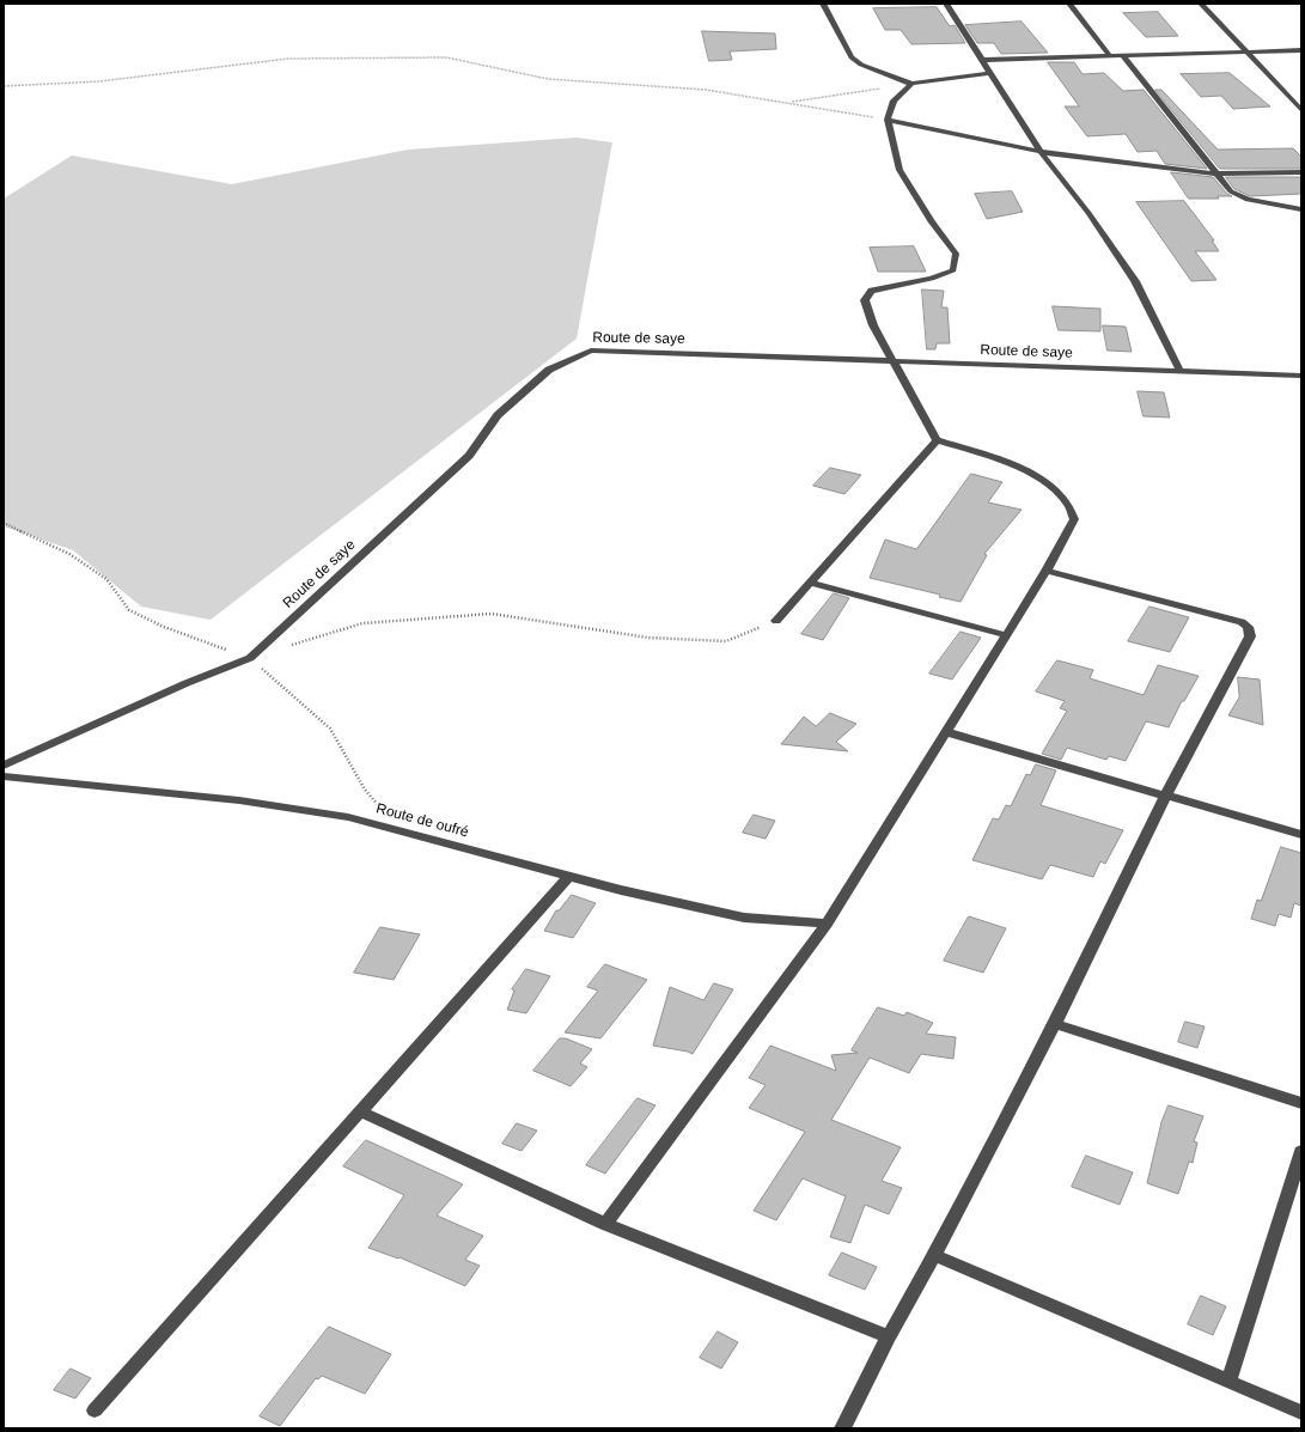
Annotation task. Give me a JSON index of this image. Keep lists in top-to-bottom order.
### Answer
{
  "streets": {
    "street": ["Route de saye", "Route de oufré"]
  }
}
